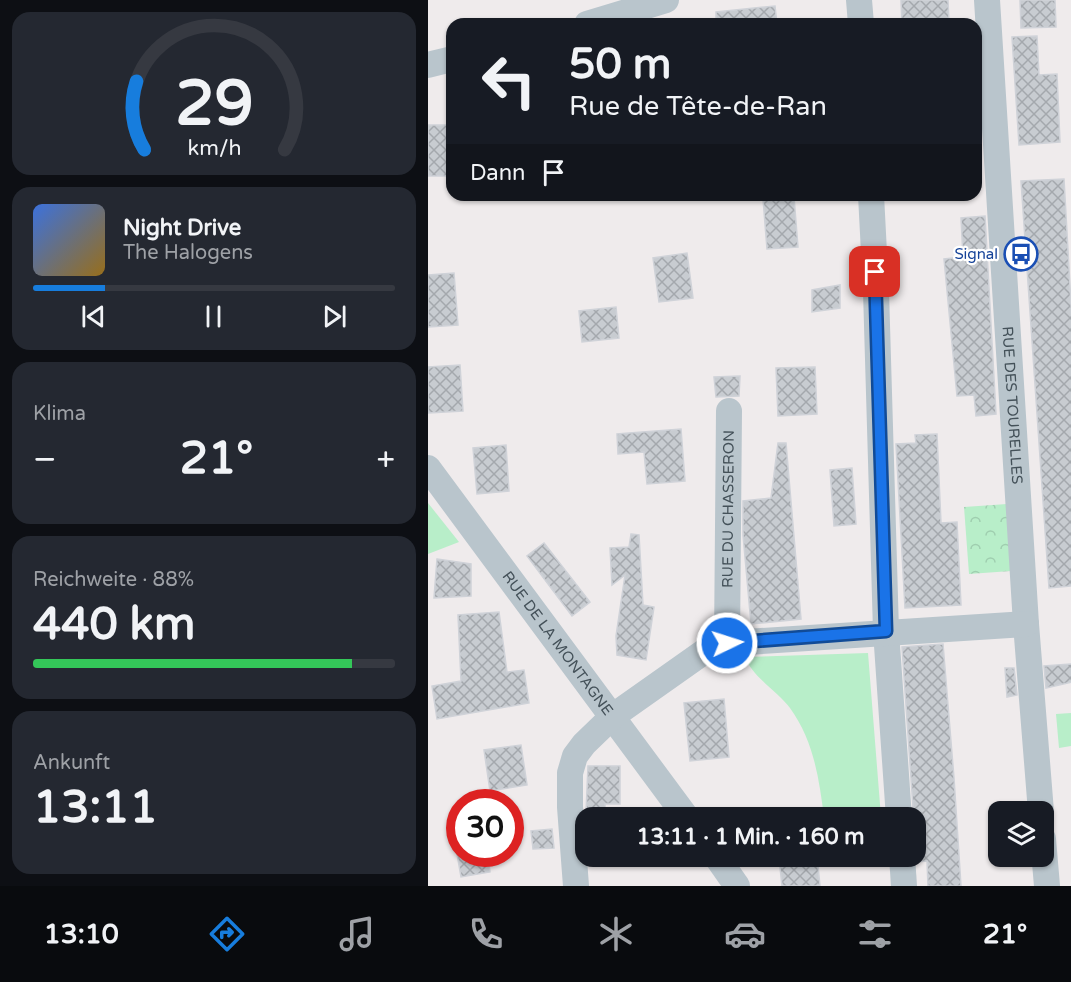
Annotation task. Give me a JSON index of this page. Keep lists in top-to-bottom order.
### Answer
{
  "streets": {
    "street": ["RUE DES TOURELLES", "RUE DU CHASSERON", "RUE DE LA MONTAGNE"]
  },
  "places": {
    "bus stop": ["Signal"]
  },
  "page": {
    "turn": ["50 m", "Rue de Tête-de-Ran"],
    "then": "Dann",
    "song": ["Night Drive", "The Halogens"],
    "tile": [
      "Klima",
      ["Reichweite · 88%", "440 km"],
      ["Ankunft", "13:11"]
    ],
    "heat": ["−", "21°", "+"],
    "limit": "30",
    "trip": "13:11 · 1 Min. · 160 m",
    "tabs": ["13:10", "21°"],
    "gauge": ["29", "km/h"]
  }
}
